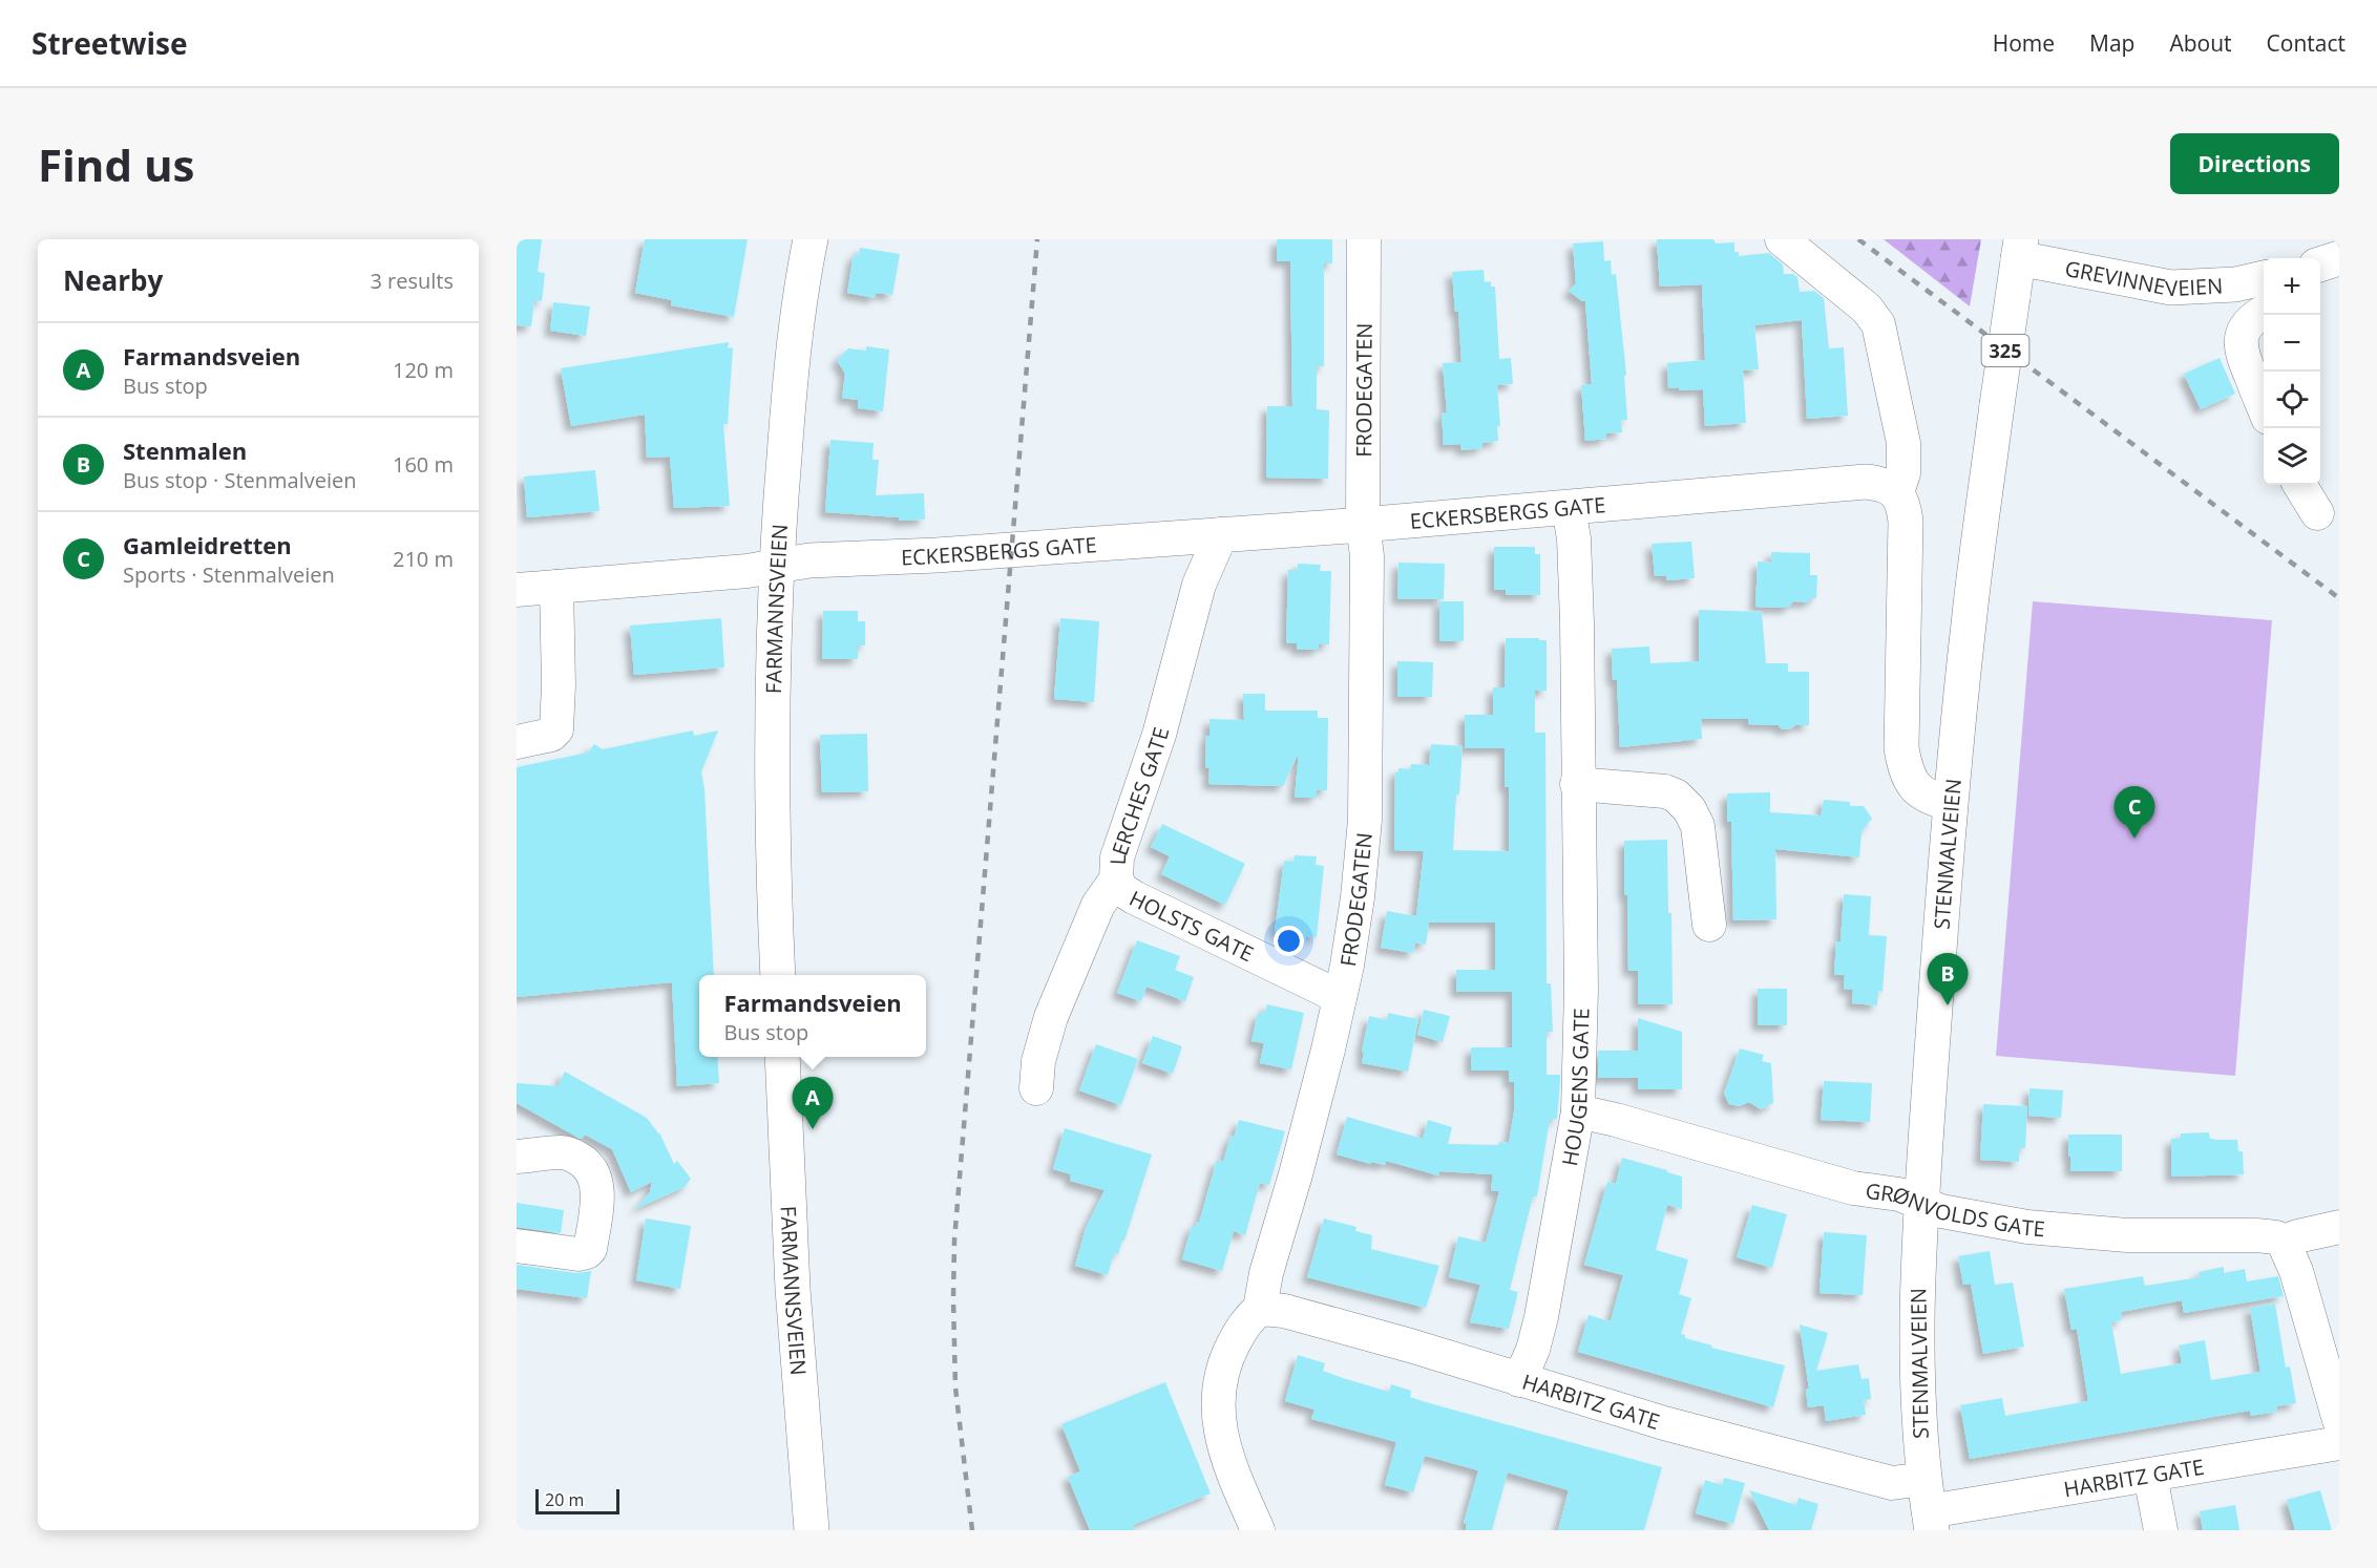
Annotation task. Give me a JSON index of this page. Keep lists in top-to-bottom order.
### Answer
{
  "streets": {
    "main road": [
      "GREVINNEVEIEN",
      "325",
      "ECKERSBERGS GATE",
      "FARMANNSVEIEN",
      "STENMALVEIEN"
    ],
    "street": [
      "FRODEGATEN",
      "LERCHES GATE",
      "HOLSTS GATE",
      "HOUGENS GATE",
      "GRØNVOLDS GATE",
      "HARBITZ GATE"
    ]
  },
  "crossings": [
    ["GREVINNEVEIEN", "STENMALVEIEN"],
    ["FRODEGATEN", "ECKERSBERGS GATE"],
    ["FRODEGATEN", "HOLSTS GATE"],
    ["FRODEGATEN", "HARBITZ GATE"],
    ["ECKERSBERGS GATE", "FARMANNSVEIEN"],
    ["ECKERSBERGS GATE", "LERCHES GATE"],
    ["ECKERSBERGS GATE", "HOUGENS GATE"],
    ["LERCHES GATE", "HOLSTS GATE"],
    ["STENMALVEIEN", "GRØNVOLDS GATE"],
    ["STENMALVEIEN", "HARBITZ GATE"],
    ["HOUGENS GATE", "GRØNVOLDS GATE"],
    ["HOUGENS GATE", "HARBITZ GATE"]
  ],
  "scale_bar": "20 m",
  "page": {
    "header": "Streetwise",
    "nav": [
      "Home",
      "Map",
      "About",
      "Contact"
    ],
    "buttons": "Directions",
    "title": "Find us",
    "heading": ["Nearby", "3 results"],
    "map_buttons": ["+", "−"],
    "list": [
      {
        "mark": "A",
        "name": "Farmandsveien",
        "note": "Bus stop",
        "value": "120 m"
      },
      {
        "mark": "B",
        "name": "Stenmalen",
        "note": "Bus stop · Stenmalveien",
        "value": "160 m"
      },
      {
        "mark": "C",
        "name": "Gamleidretten",
        "note": "Sports · Stenmalveien",
        "value": "210 m"
      }
    ],
    "pins": ["C", "B", "A"],
    "popup": ["Farmandsveien", "Bus stop"],
    "scale": "20 m"
  }
}
